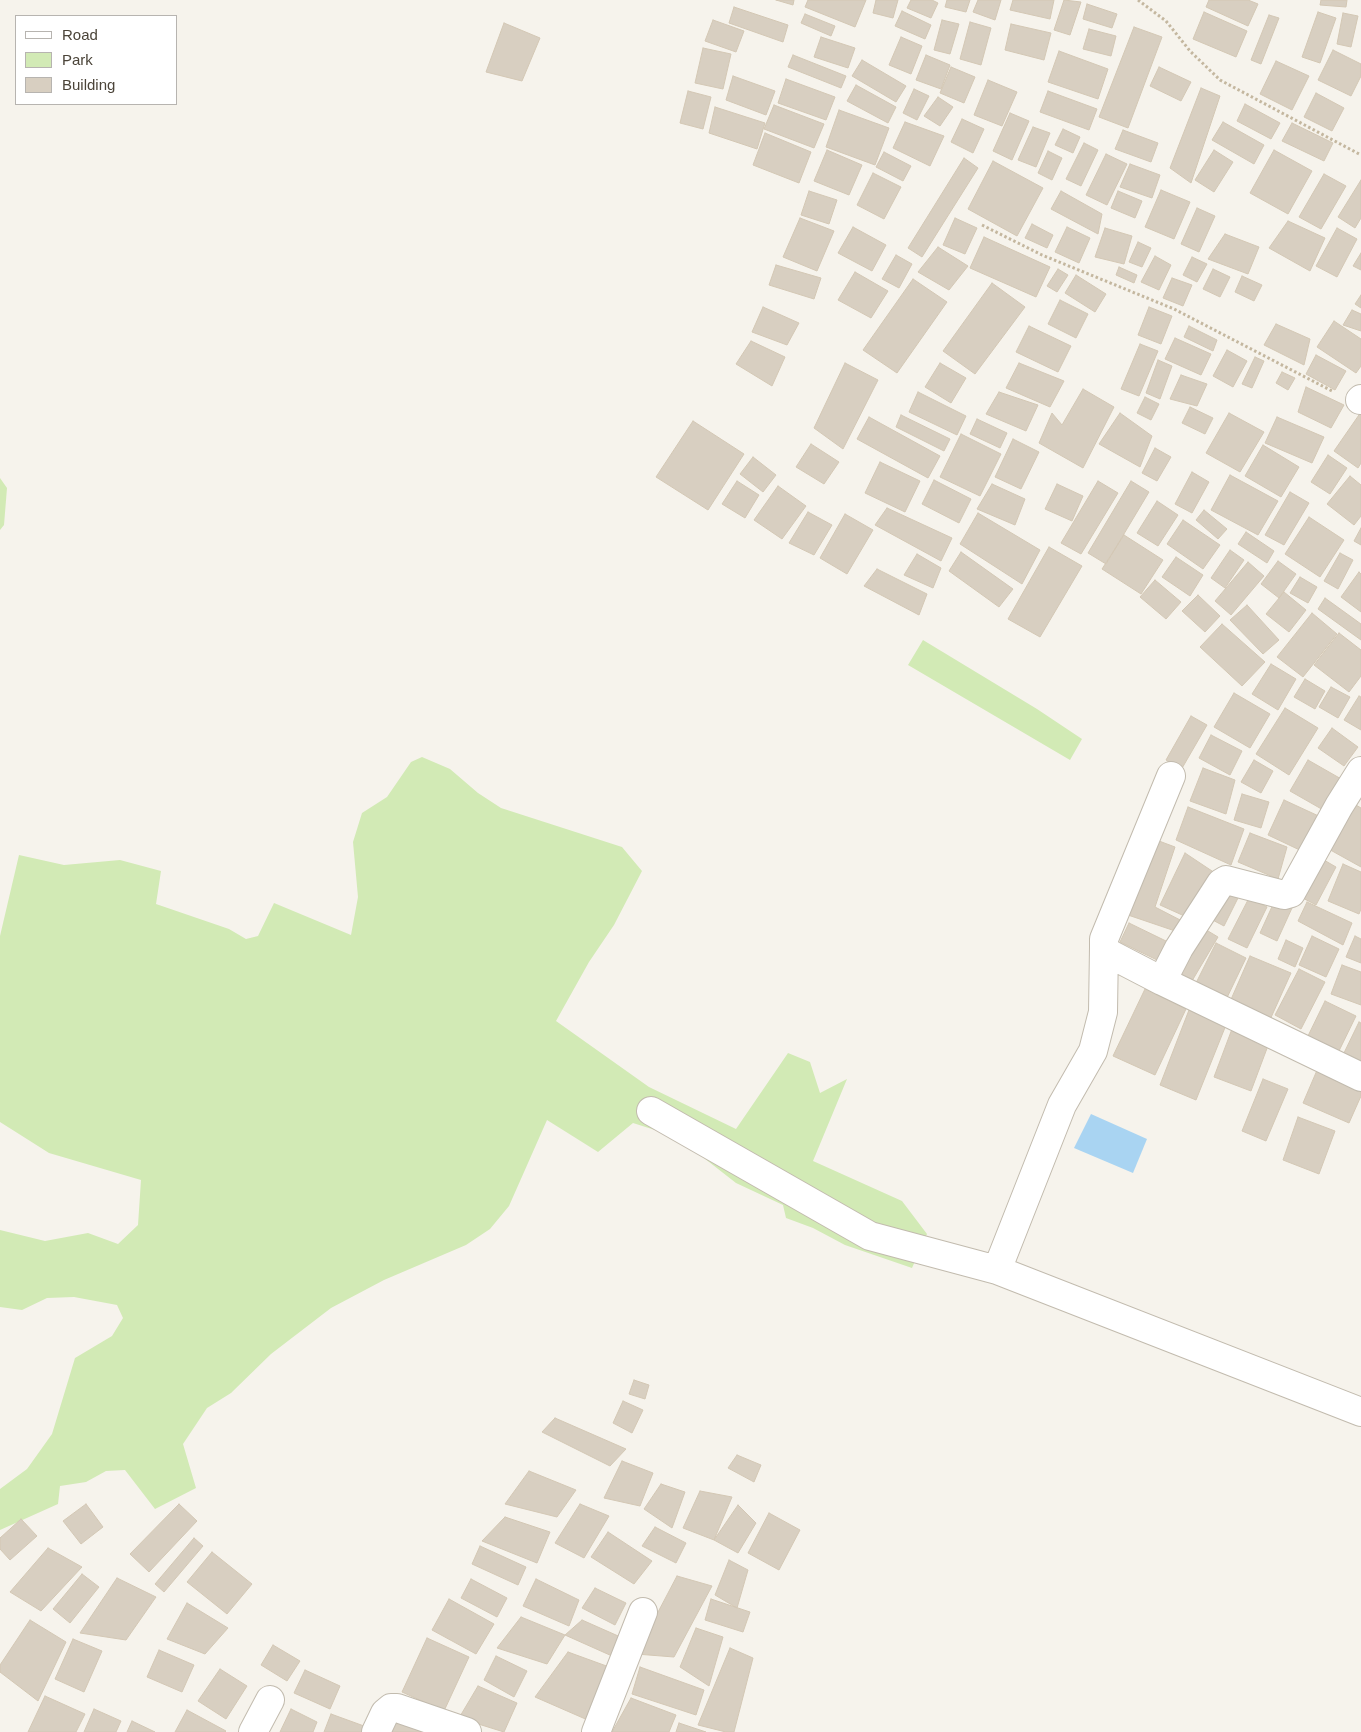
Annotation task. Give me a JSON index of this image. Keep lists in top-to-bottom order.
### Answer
{
  "legend": ["Road", "Park", "Building"]
}
